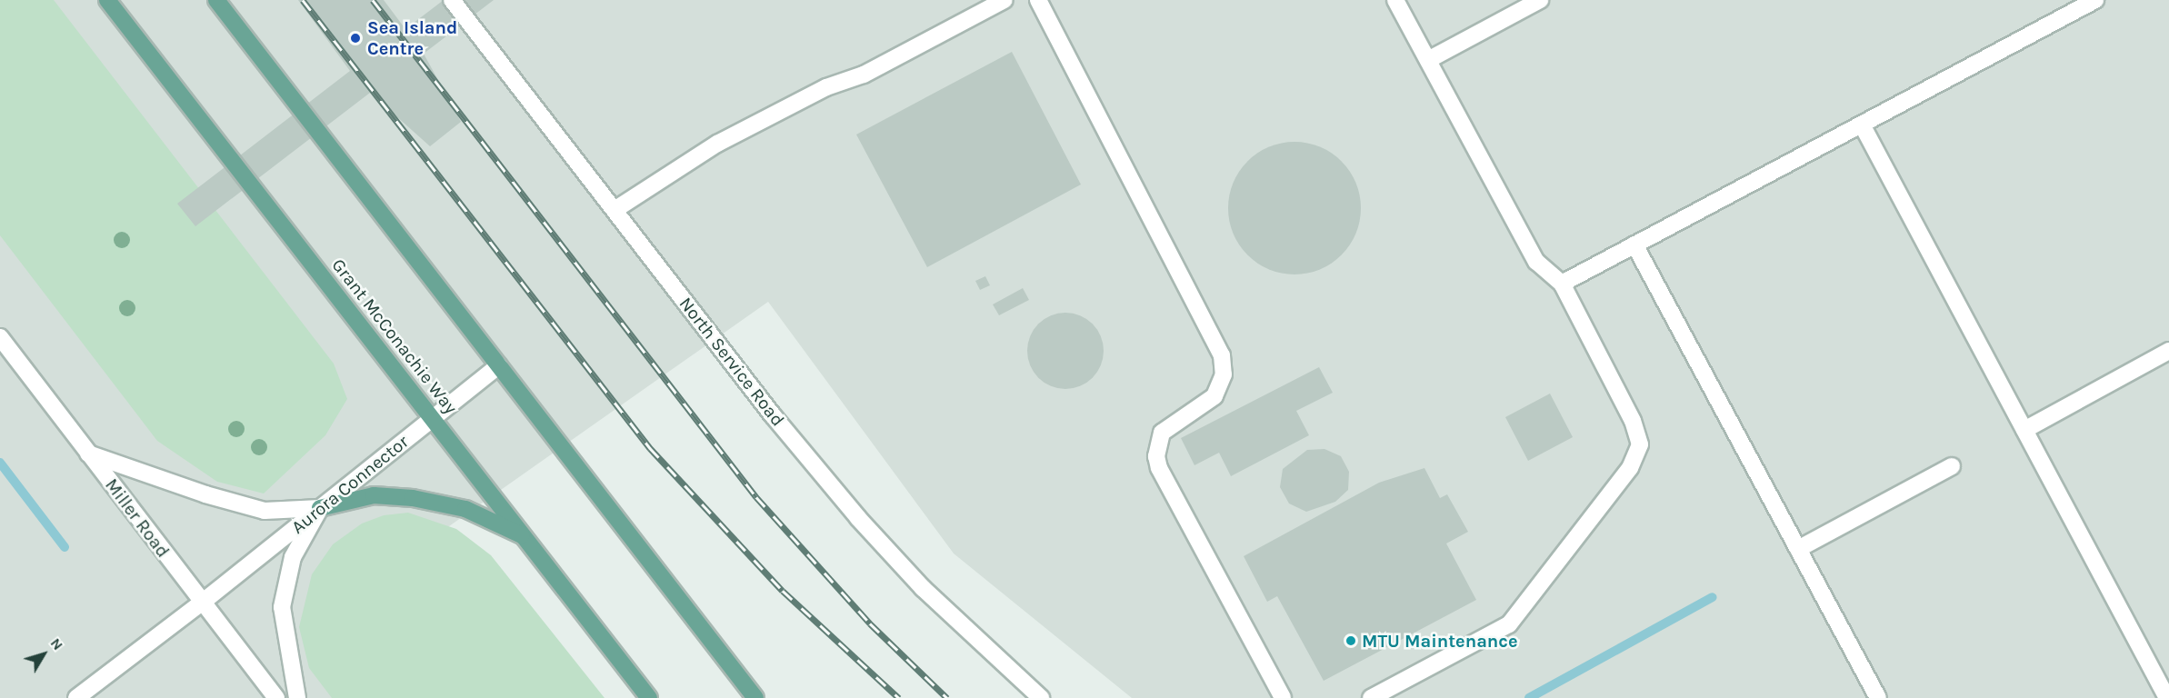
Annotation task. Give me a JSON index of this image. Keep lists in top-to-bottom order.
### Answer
{
  "streets": {
    "main road": ["Grant McConachie Way"],
    "street": ["North Service Road", "Aurora Connector", "Miller Road"]
  },
  "crossings": [
    ["Grant McConachie Way", "Aurora Connector"],
    ["Aurora Connector", "Miller Road"]
  ],
  "places": ["Sea Island Centre", "MTU Maintenance"],
  "north": "top right"
}
